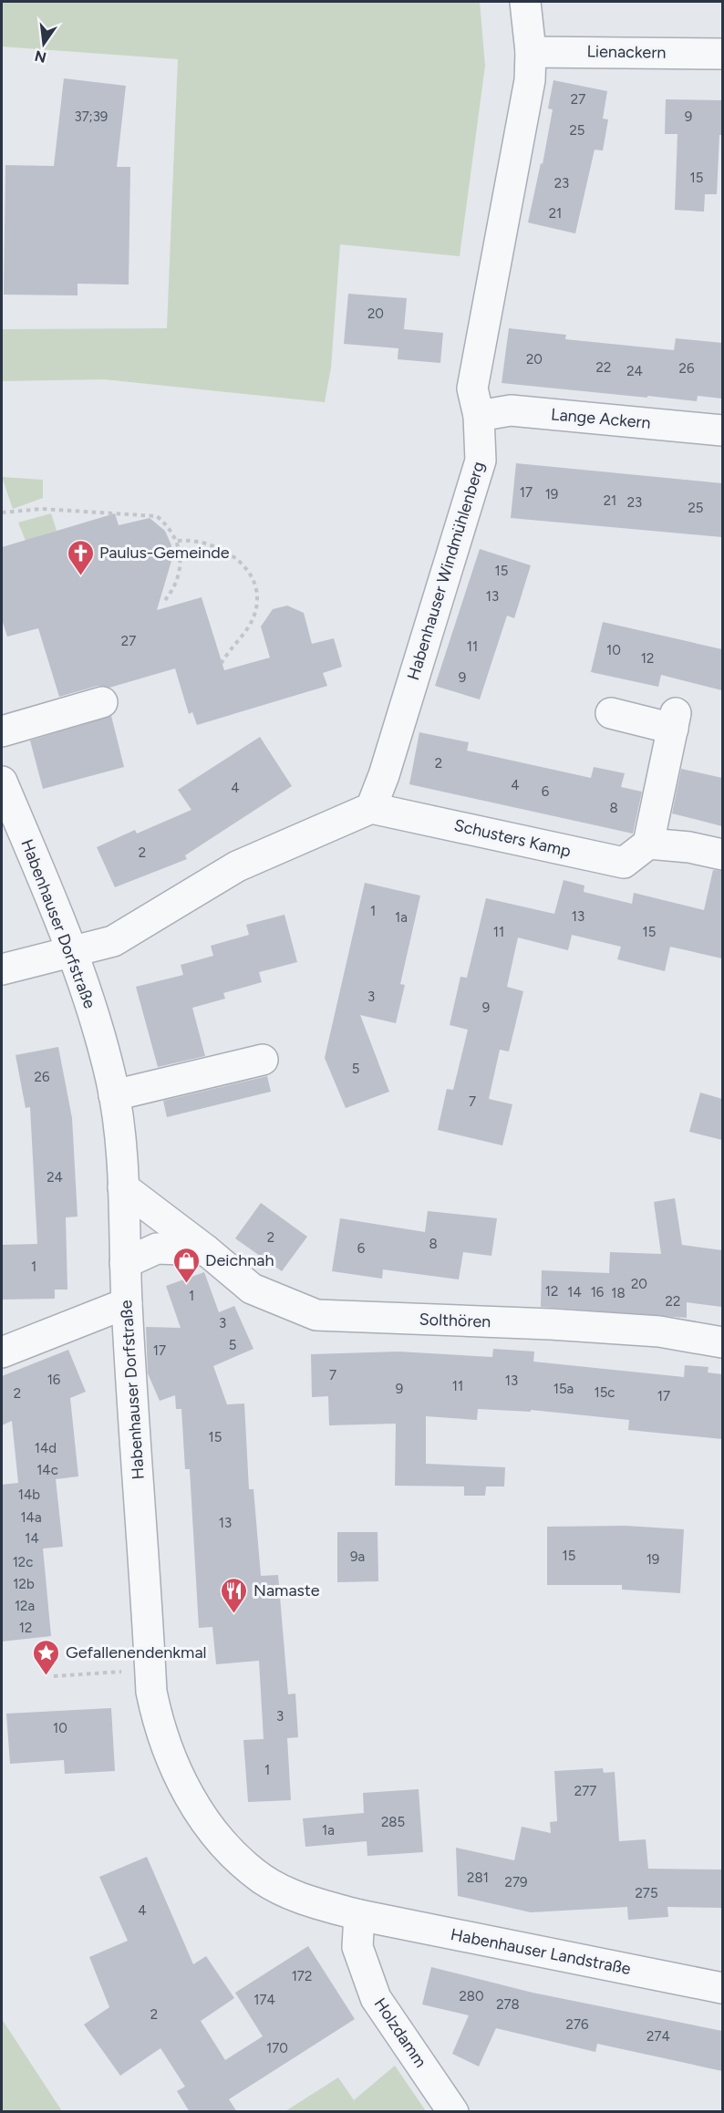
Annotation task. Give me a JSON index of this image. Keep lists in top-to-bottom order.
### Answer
{
  "streets": {
    "street": [
      "Lienackern",
      "Lange Ackern",
      "Habenhauser Windmühlenberg",
      "Schusters Kamp",
      "Habenhauser Dorfstraße",
      "Solthören",
      "Habenhauser Landstraße",
      "Holzdamm"
    ]
  },
  "crossings": [
    ["Lienackern", "Habenhauser Windmühlenberg"],
    ["Lange Ackern", "Habenhauser Windmühlenberg"],
    ["Habenhauser Windmühlenberg", "Schusters Kamp"],
    ["Habenhauser Dorfstraße", "Solthören"],
    ["Habenhauser Dorfstraße", "Habenhauser Landstraße"],
    ["Habenhauser Dorfstraße", "Holzdamm"],
    ["Habenhauser Landstraße", "Holzdamm"]
  ],
  "places": {
    "church": ["Paulus-Gemeinde"],
    "shop": ["Deichnah"],
    "restaurant": ["Namaste"],
    "place": ["Gefallenendenkmal"]
  },
  "house_numbers": [
    "27",
    "37;39",
    "9",
    "25",
    "15",
    "23",
    "21",
    "20",
    "20",
    "22",
    "26",
    "24",
    "17",
    "19",
    "21",
    "23",
    "25",
    "15",
    "13",
    "27",
    "11",
    "10",
    "12",
    "9",
    "2",
    "4",
    "4",
    "6",
    "8",
    "2",
    "1",
    "13",
    "1a",
    "11",
    "15",
    "3",
    "9",
    "5",
    "26",
    "7",
    "24",
    "2",
    "8",
    "6",
    "1",
    "20",
    "12",
    "14",
    "16",
    "18",
    "1",
    "22",
    "3",
    "5",
    "17",
    "7",
    "16",
    "13",
    "11",
    "9",
    "15a",
    "15c",
    "2",
    "17",
    "15",
    "14d",
    "14c",
    "14b",
    "14a",
    "13",
    "14",
    "15",
    "9a",
    "19",
    "12c",
    "12b",
    "12a",
    "12",
    "3",
    "10",
    "1",
    "277",
    "285",
    "1a",
    "281",
    "279",
    "275",
    "4",
    "172",
    "280",
    "174",
    "278",
    "2",
    "276",
    "274",
    "170"
  ],
  "north": "bottom"
}
